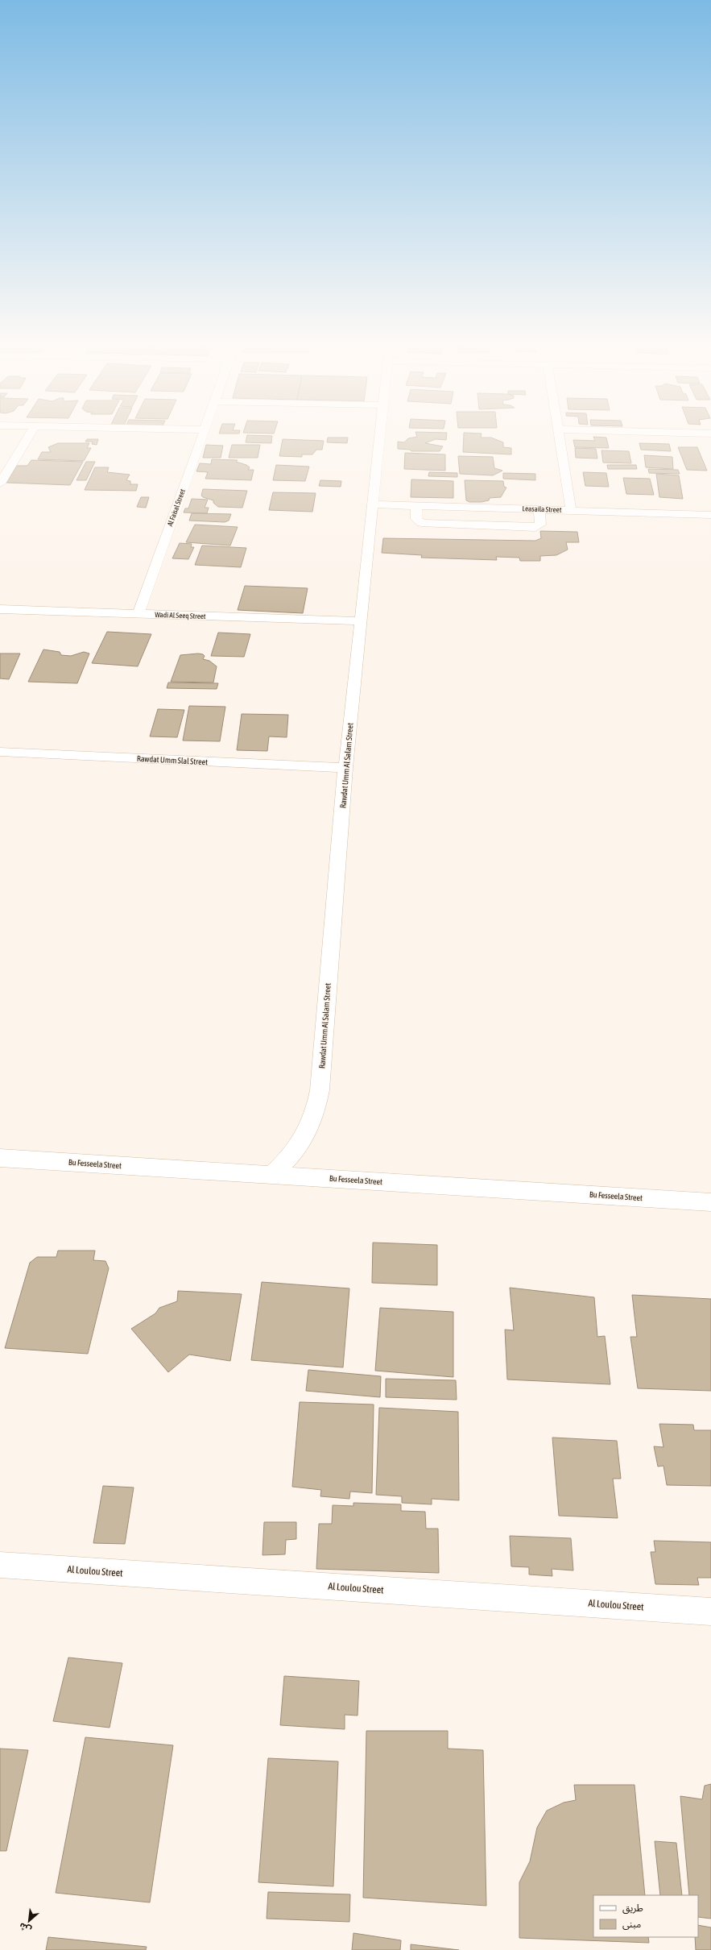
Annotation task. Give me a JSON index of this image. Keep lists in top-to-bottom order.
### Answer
{
  "streets": {
    "street": [
      "Al Faisal Street",
      "Leasaila Street",
      "Wadi Al Seeq Street",
      "Rawdat Umm Slal Street",
      "Rawdat Umm Al Salam Street",
      "Bu Fesseela Street",
      "Al Loulou Street"
    ]
  },
  "crossings": [
    ["Al Faisal Street", "Wadi Al Seeq Street"],
    ["Leasaila Street", "Rawdat Umm Al Salam Street"],
    ["Wadi Al Seeq Street", "Rawdat Umm Al Salam Street"],
    ["Rawdat Umm Slal Street", "Rawdat Umm Al Salam Street"],
    ["Rawdat Umm Al Salam Street", "Bu Fesseela Street"]
  ],
  "legend": ["طريق", "مبنى"],
  "north": "bottom left"
}
